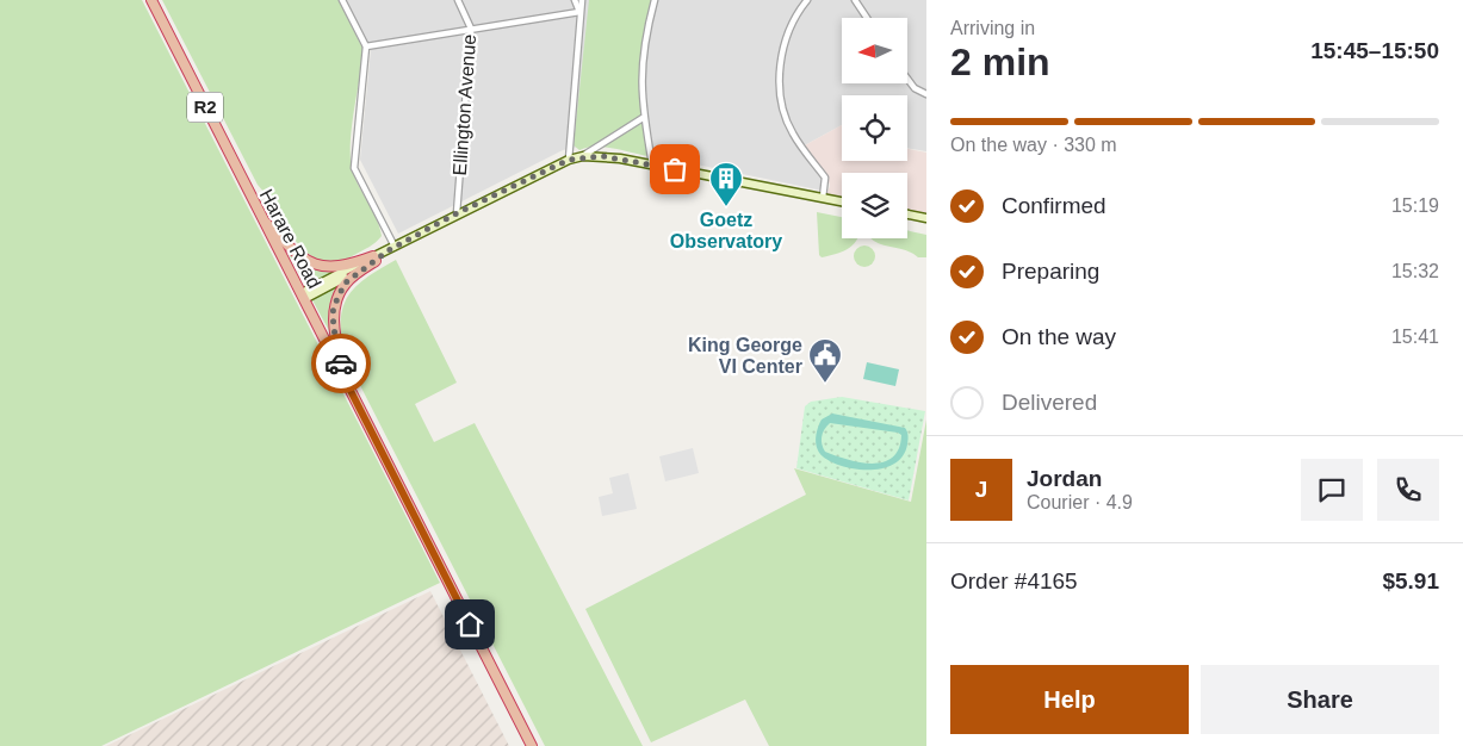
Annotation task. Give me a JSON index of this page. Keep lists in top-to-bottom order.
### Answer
{
  "streets": {
    "highway": ["R2", "Harare Road"],
    "street": ["Ellington Avenue"]
  },
  "places": {
    "building": ["Goetz Observatory"],
    "public building": ["King George VI Center"]
  },
  "north": "left",
  "page": {
    "heading": ["2 min", "Arriving in", "15:45–15:50"],
    "panel": [
      "Jordan",
      "Courier · 4.9",
      "Order #4165",
      "$5.91"
    ],
    "bar": "On the way · 330 m",
    "list": [
      ["Confirmed", "15:19"],
      ["Preparing", "15:32"],
      ["On the way", "15:41"],
      "Delivered"
    ],
    "round": "J",
    "buttons": ["Help", "Share"]
  }
}
